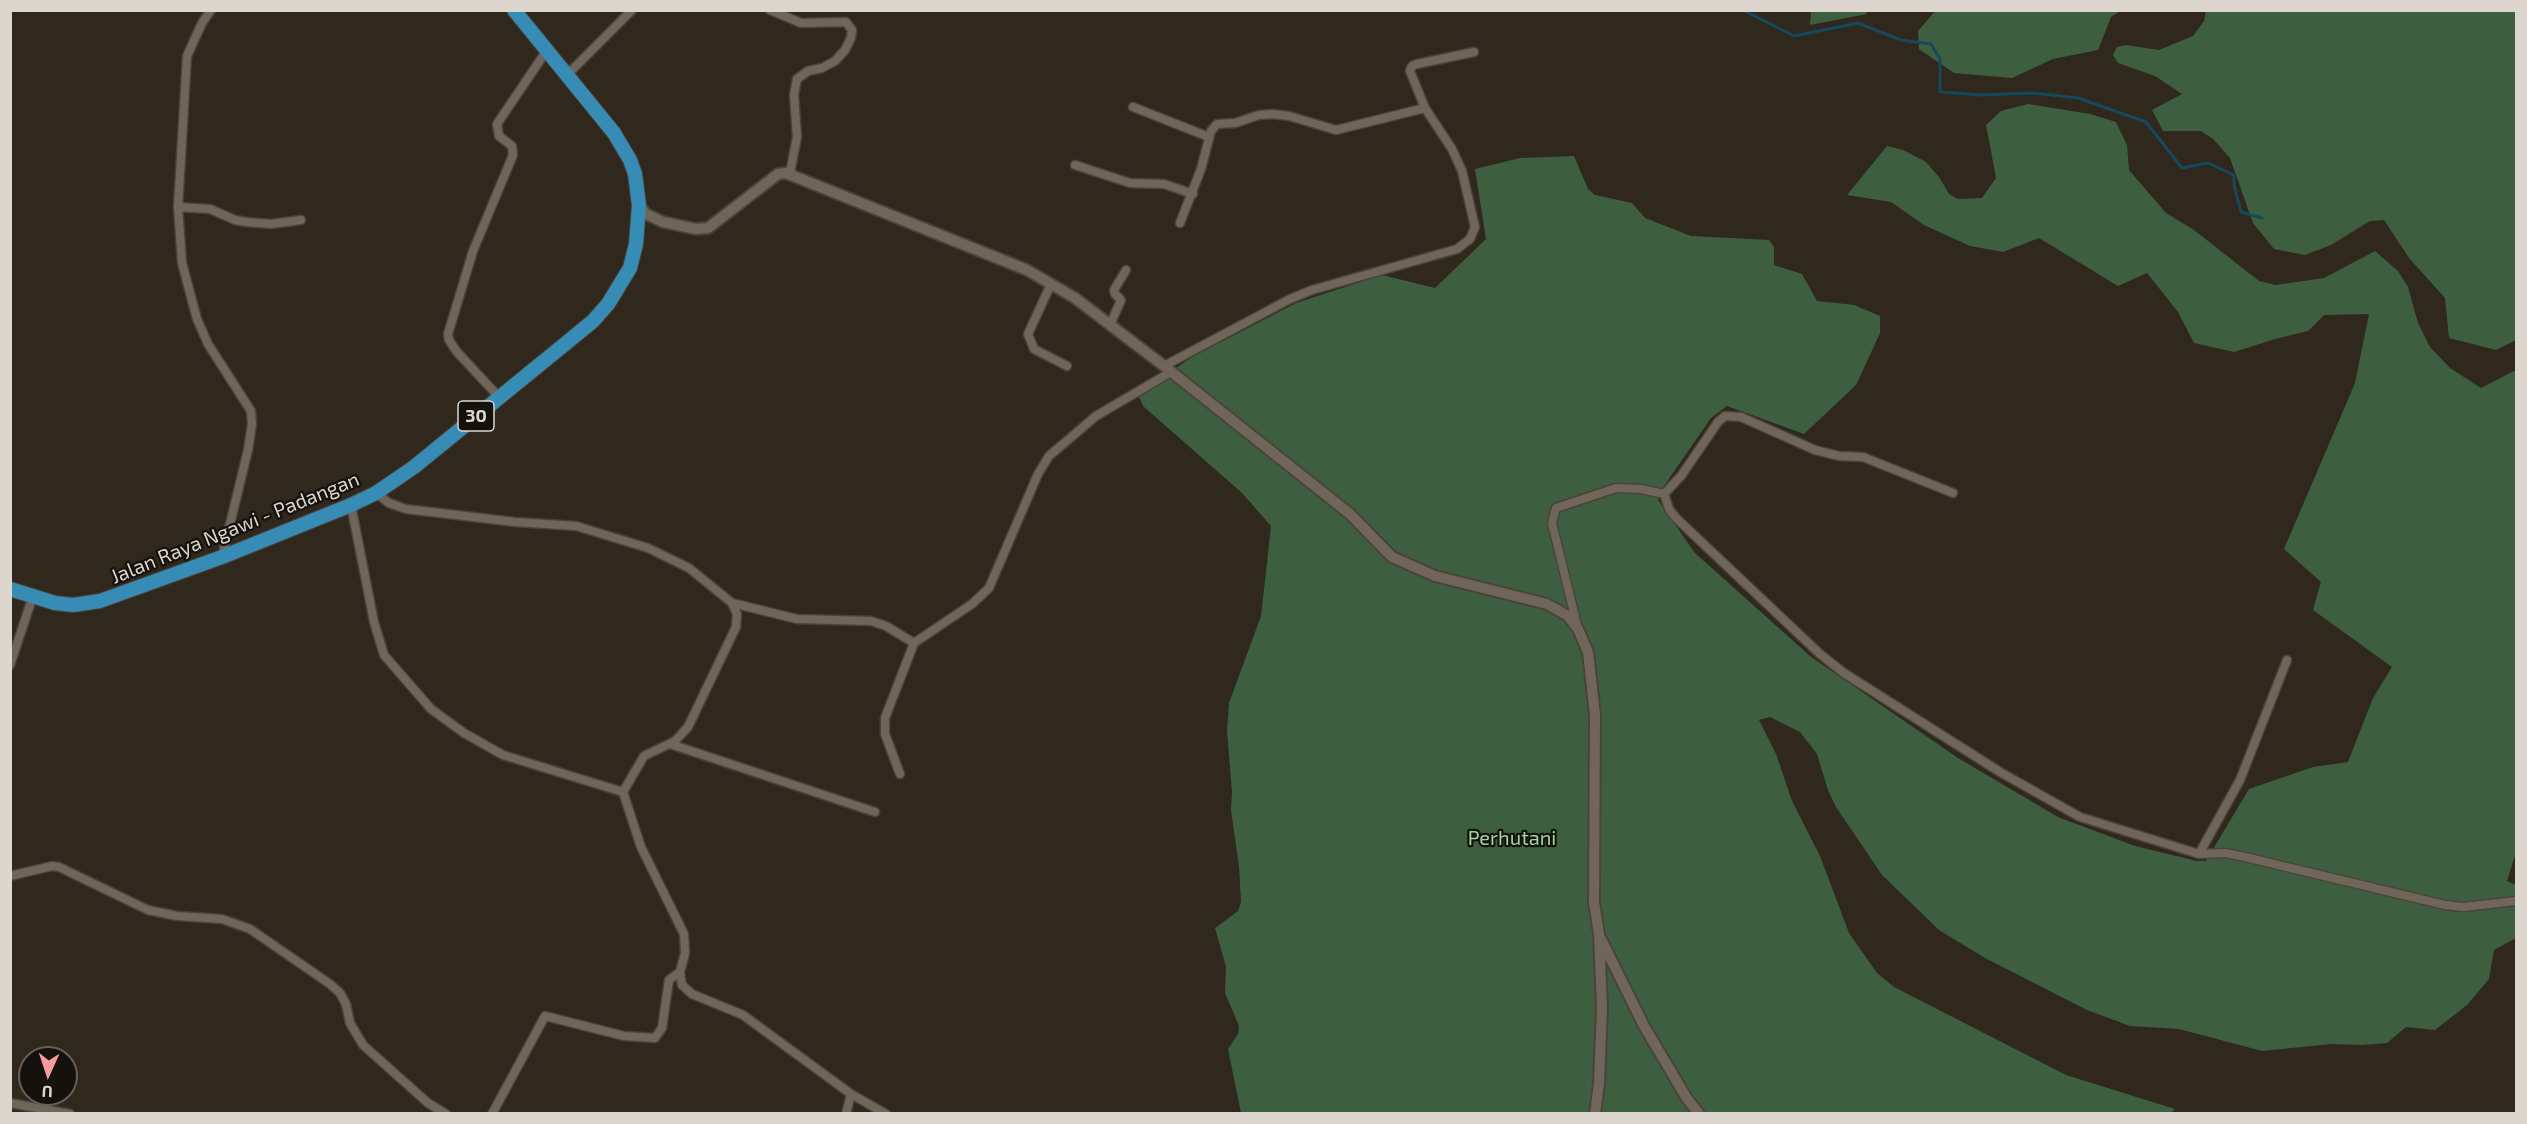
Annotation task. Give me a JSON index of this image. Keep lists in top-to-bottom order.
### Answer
{
  "streets": {
    "highway": ["30", "Jalan Raya Ngawi - Padangan"]
  },
  "parks": ["Perhutani"],
  "north": "bottom"
}
